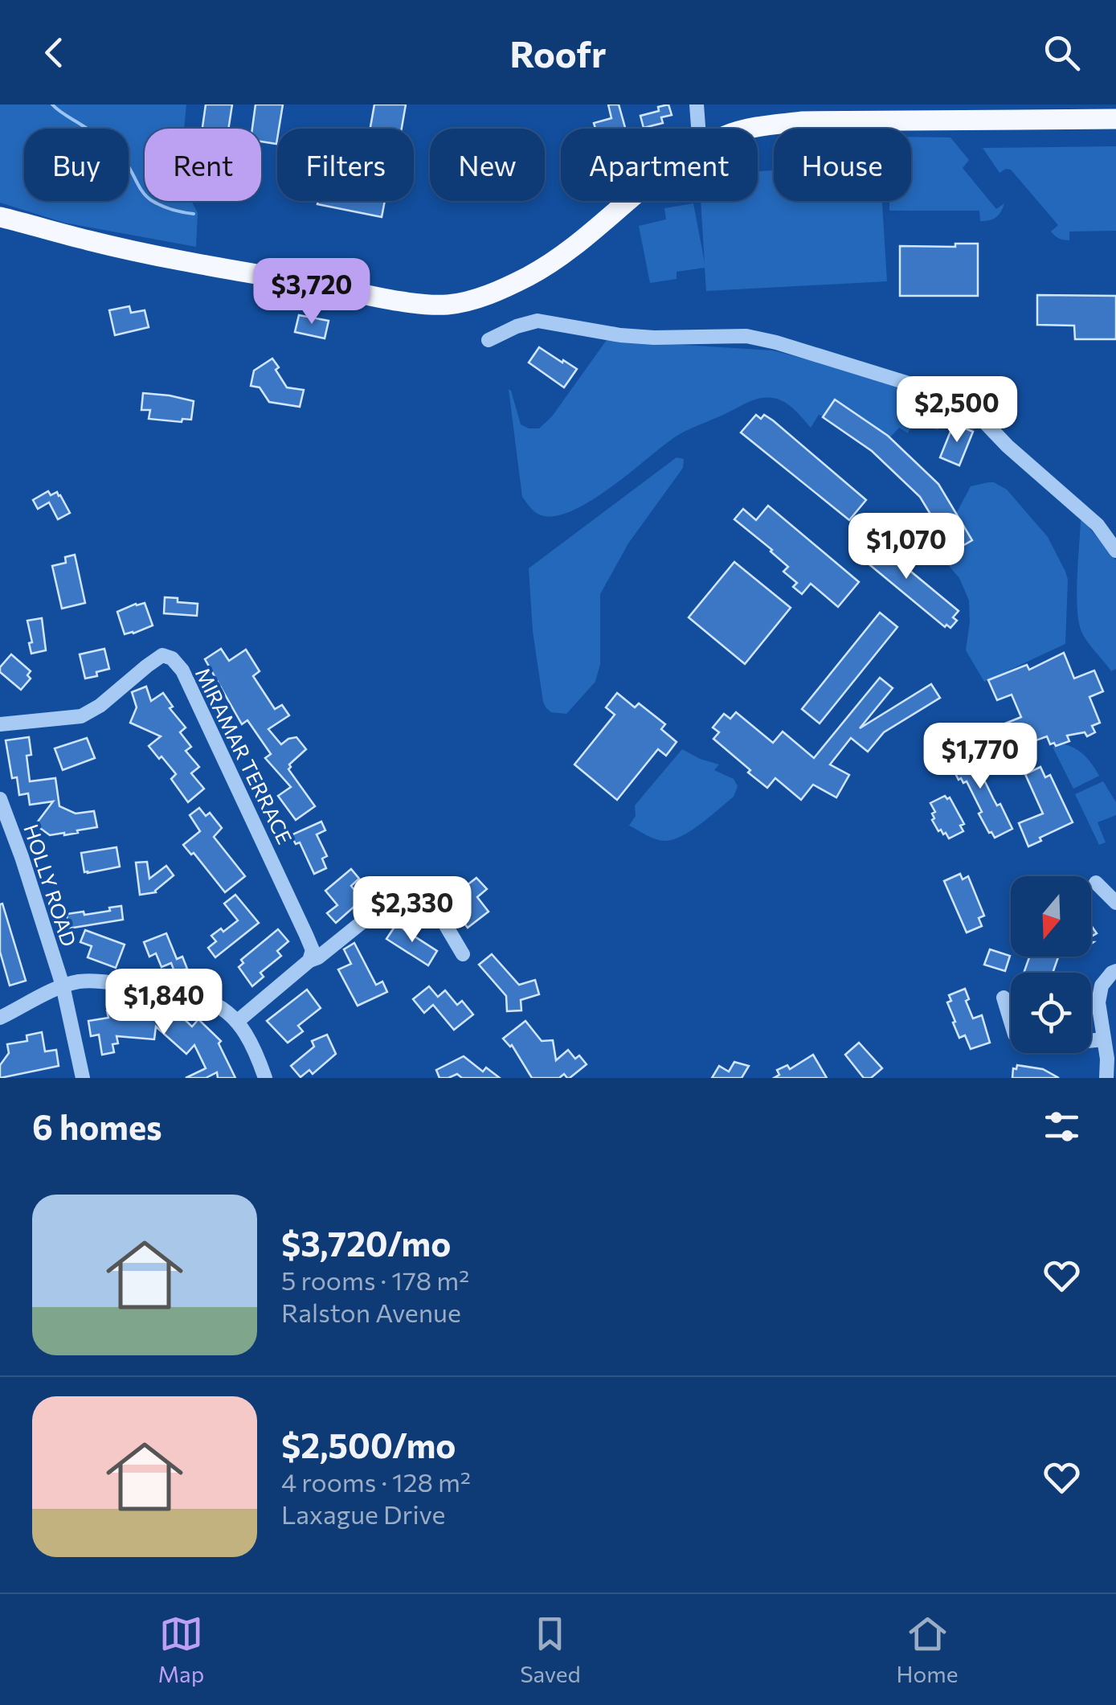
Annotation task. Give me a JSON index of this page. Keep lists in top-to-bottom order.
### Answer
{
  "streets": {
    "street": ["MIRAMAR TERRACE", "HOLLY ROAD"]
  },
  "north": "bottom",
  "page": {
    "header": "Roofr",
    "chip": [
      "Buy",
      "Rent",
      "Filters",
      "New",
      "Apartment",
      "House"
    ],
    "price": [
      "$3,720",
      "$2,500",
      "$1,070",
      "$1,770",
      "$2,330",
      "$1,840"
    ],
    "heading": "6 homes",
    "list": [
      {
        "name": "$3,720/mo",
        "note": "5 rooms · 178 m² · Ralston Avenue"
      },
      {
        "name": "$2,500/mo",
        "note": "4 rooms · 128 m² · Laxague Drive"
      }
    ],
    "tabs": ["Map", "Saved", "Home"]
  }
}
